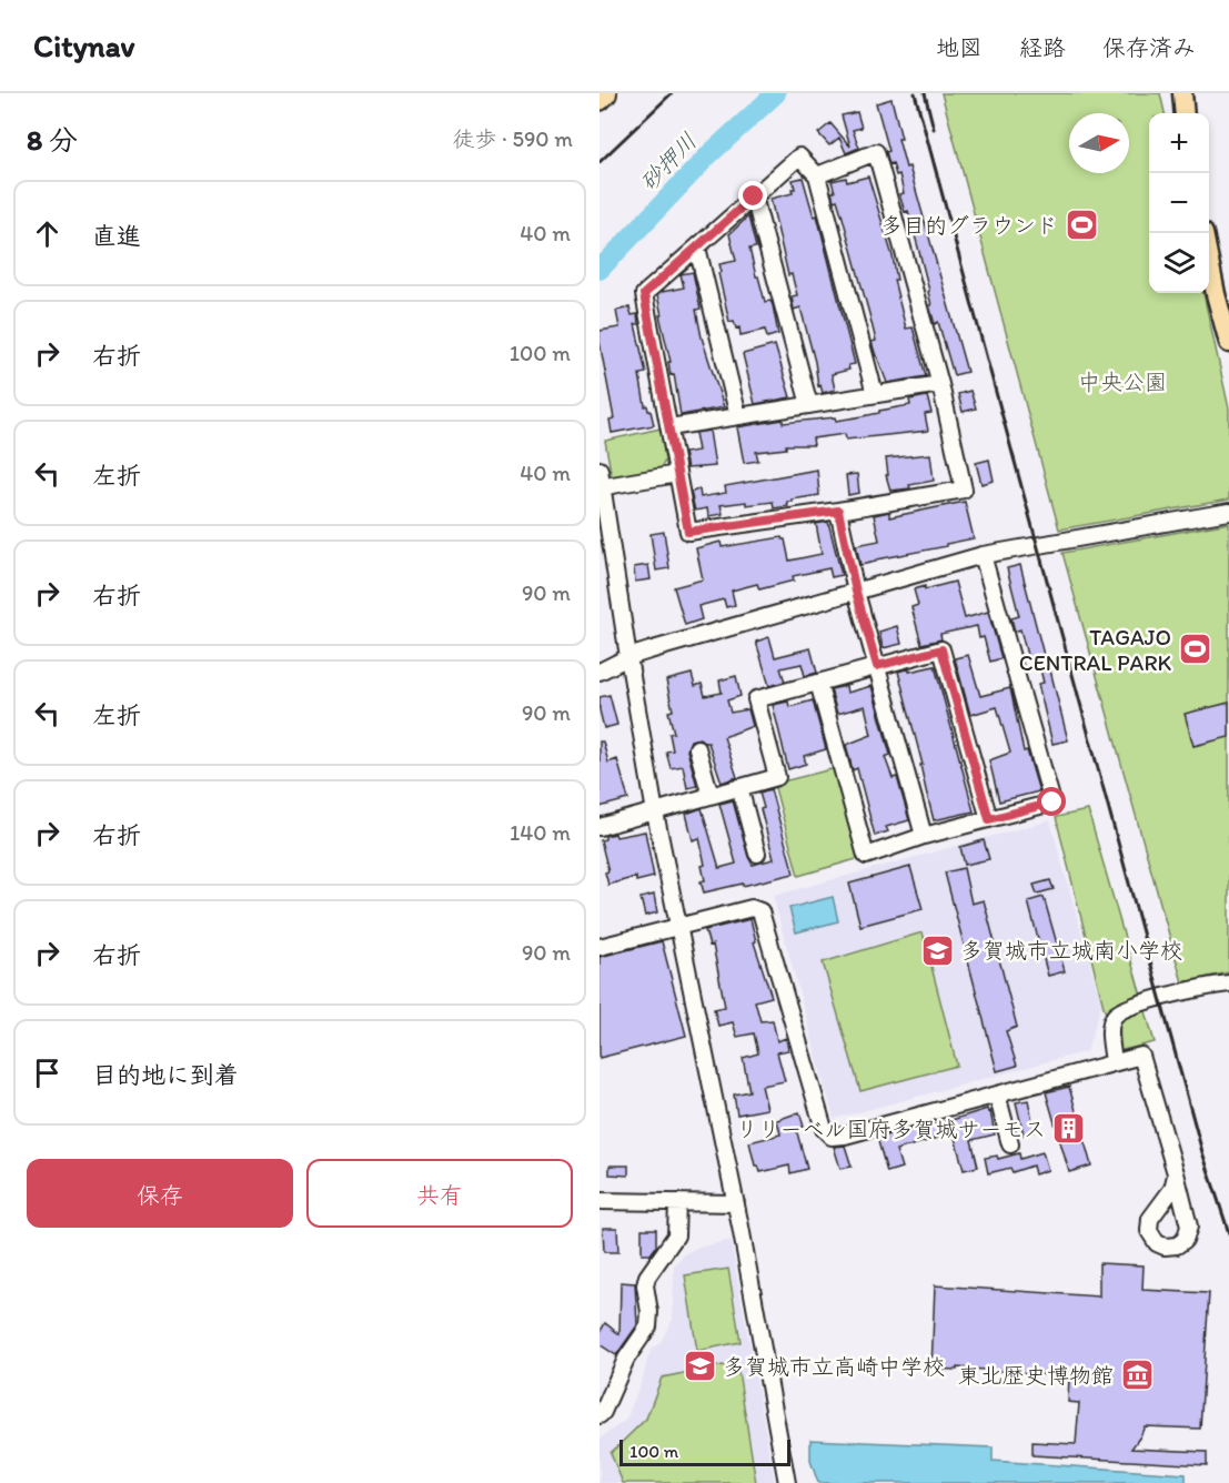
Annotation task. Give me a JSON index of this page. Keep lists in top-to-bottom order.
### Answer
{
  "water": ["砂押川"],
  "parks": ["中央公園"],
  "places": {
    "sports": ["多目的グラウンド", "TAGAJO CENTRAL PARK"],
    "school or university": ["多賀城市立城南小学校", "多賀城市立高崎中学校"],
    "building": ["リリーベル国府多賀城サーモス"],
    "museum": ["東北歴史博物館"]
  },
  "scale_bar": "100 m",
  "north": "right",
  "page": {
    "header": "Citynav",
    "nav": ["地図", "経路", "保存済み"],
    "heading": ["8 分", "徒歩 · 590 m"],
    "map_buttons": ["+", "−"],
    "list": [
      ["直進", "40 m"],
      ["右折", "100 m"],
      ["左折", "40 m"],
      ["右折", "90 m"],
      ["左折", "90 m"],
      ["右折", "140 m"],
      ["右折", "90 m"],
      "目的地に到着"
    ],
    "buttons": ["保存", "共有"],
    "scale": "100 m"
  }
}
